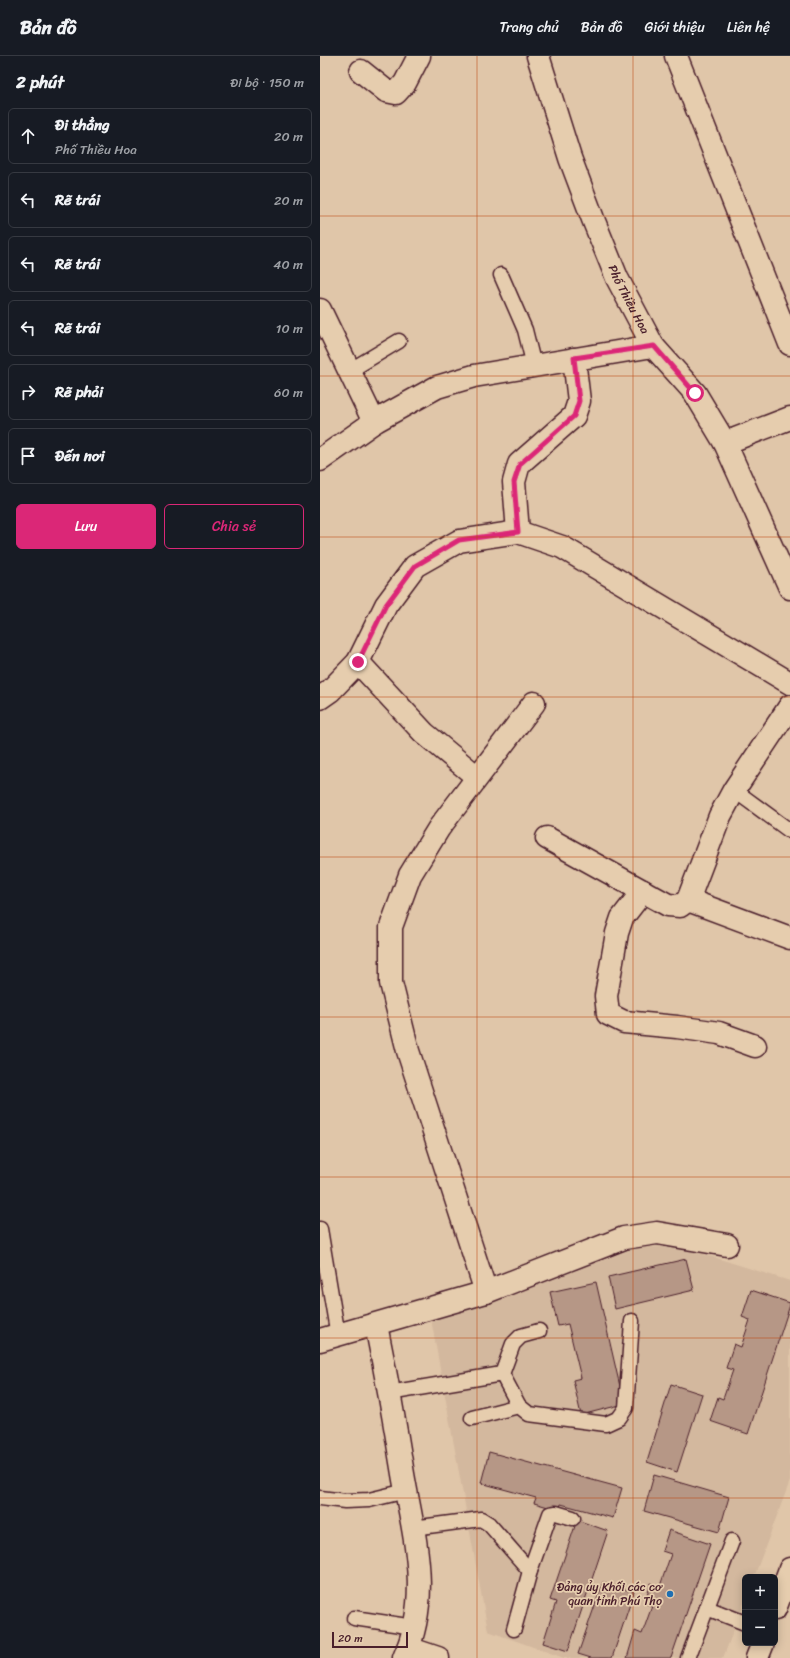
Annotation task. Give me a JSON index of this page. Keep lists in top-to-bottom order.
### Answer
{
  "streets": {
    "street": ["Phố Thiều Hoa"]
  },
  "places": ["Đảng ủy Khối các cơ quan tỉnh Phú Thọ"],
  "scale_bar": "20 m",
  "page": {
    "header": "Bản đồ",
    "nav": [
      "Trang chủ",
      "Bản đồ",
      "Giới thiệu",
      "Liên hệ"
    ],
    "heading": ["2 phút", "Đi bộ · 150 m"],
    "list": [
      ["Đi thẳng", "Phố Thiều Hoa", "20 m"],
      ["Rẽ trái", "20 m"],
      ["Rẽ trái", "40 m"],
      ["Rẽ trái", "10 m"],
      ["Rẽ phải", "60 m"],
      "Đến nơi"
    ],
    "buttons": ["Lưu", "Chia sẻ"],
    "map_buttons": ["+", "−"],
    "scale": "20 m"
  }
}
